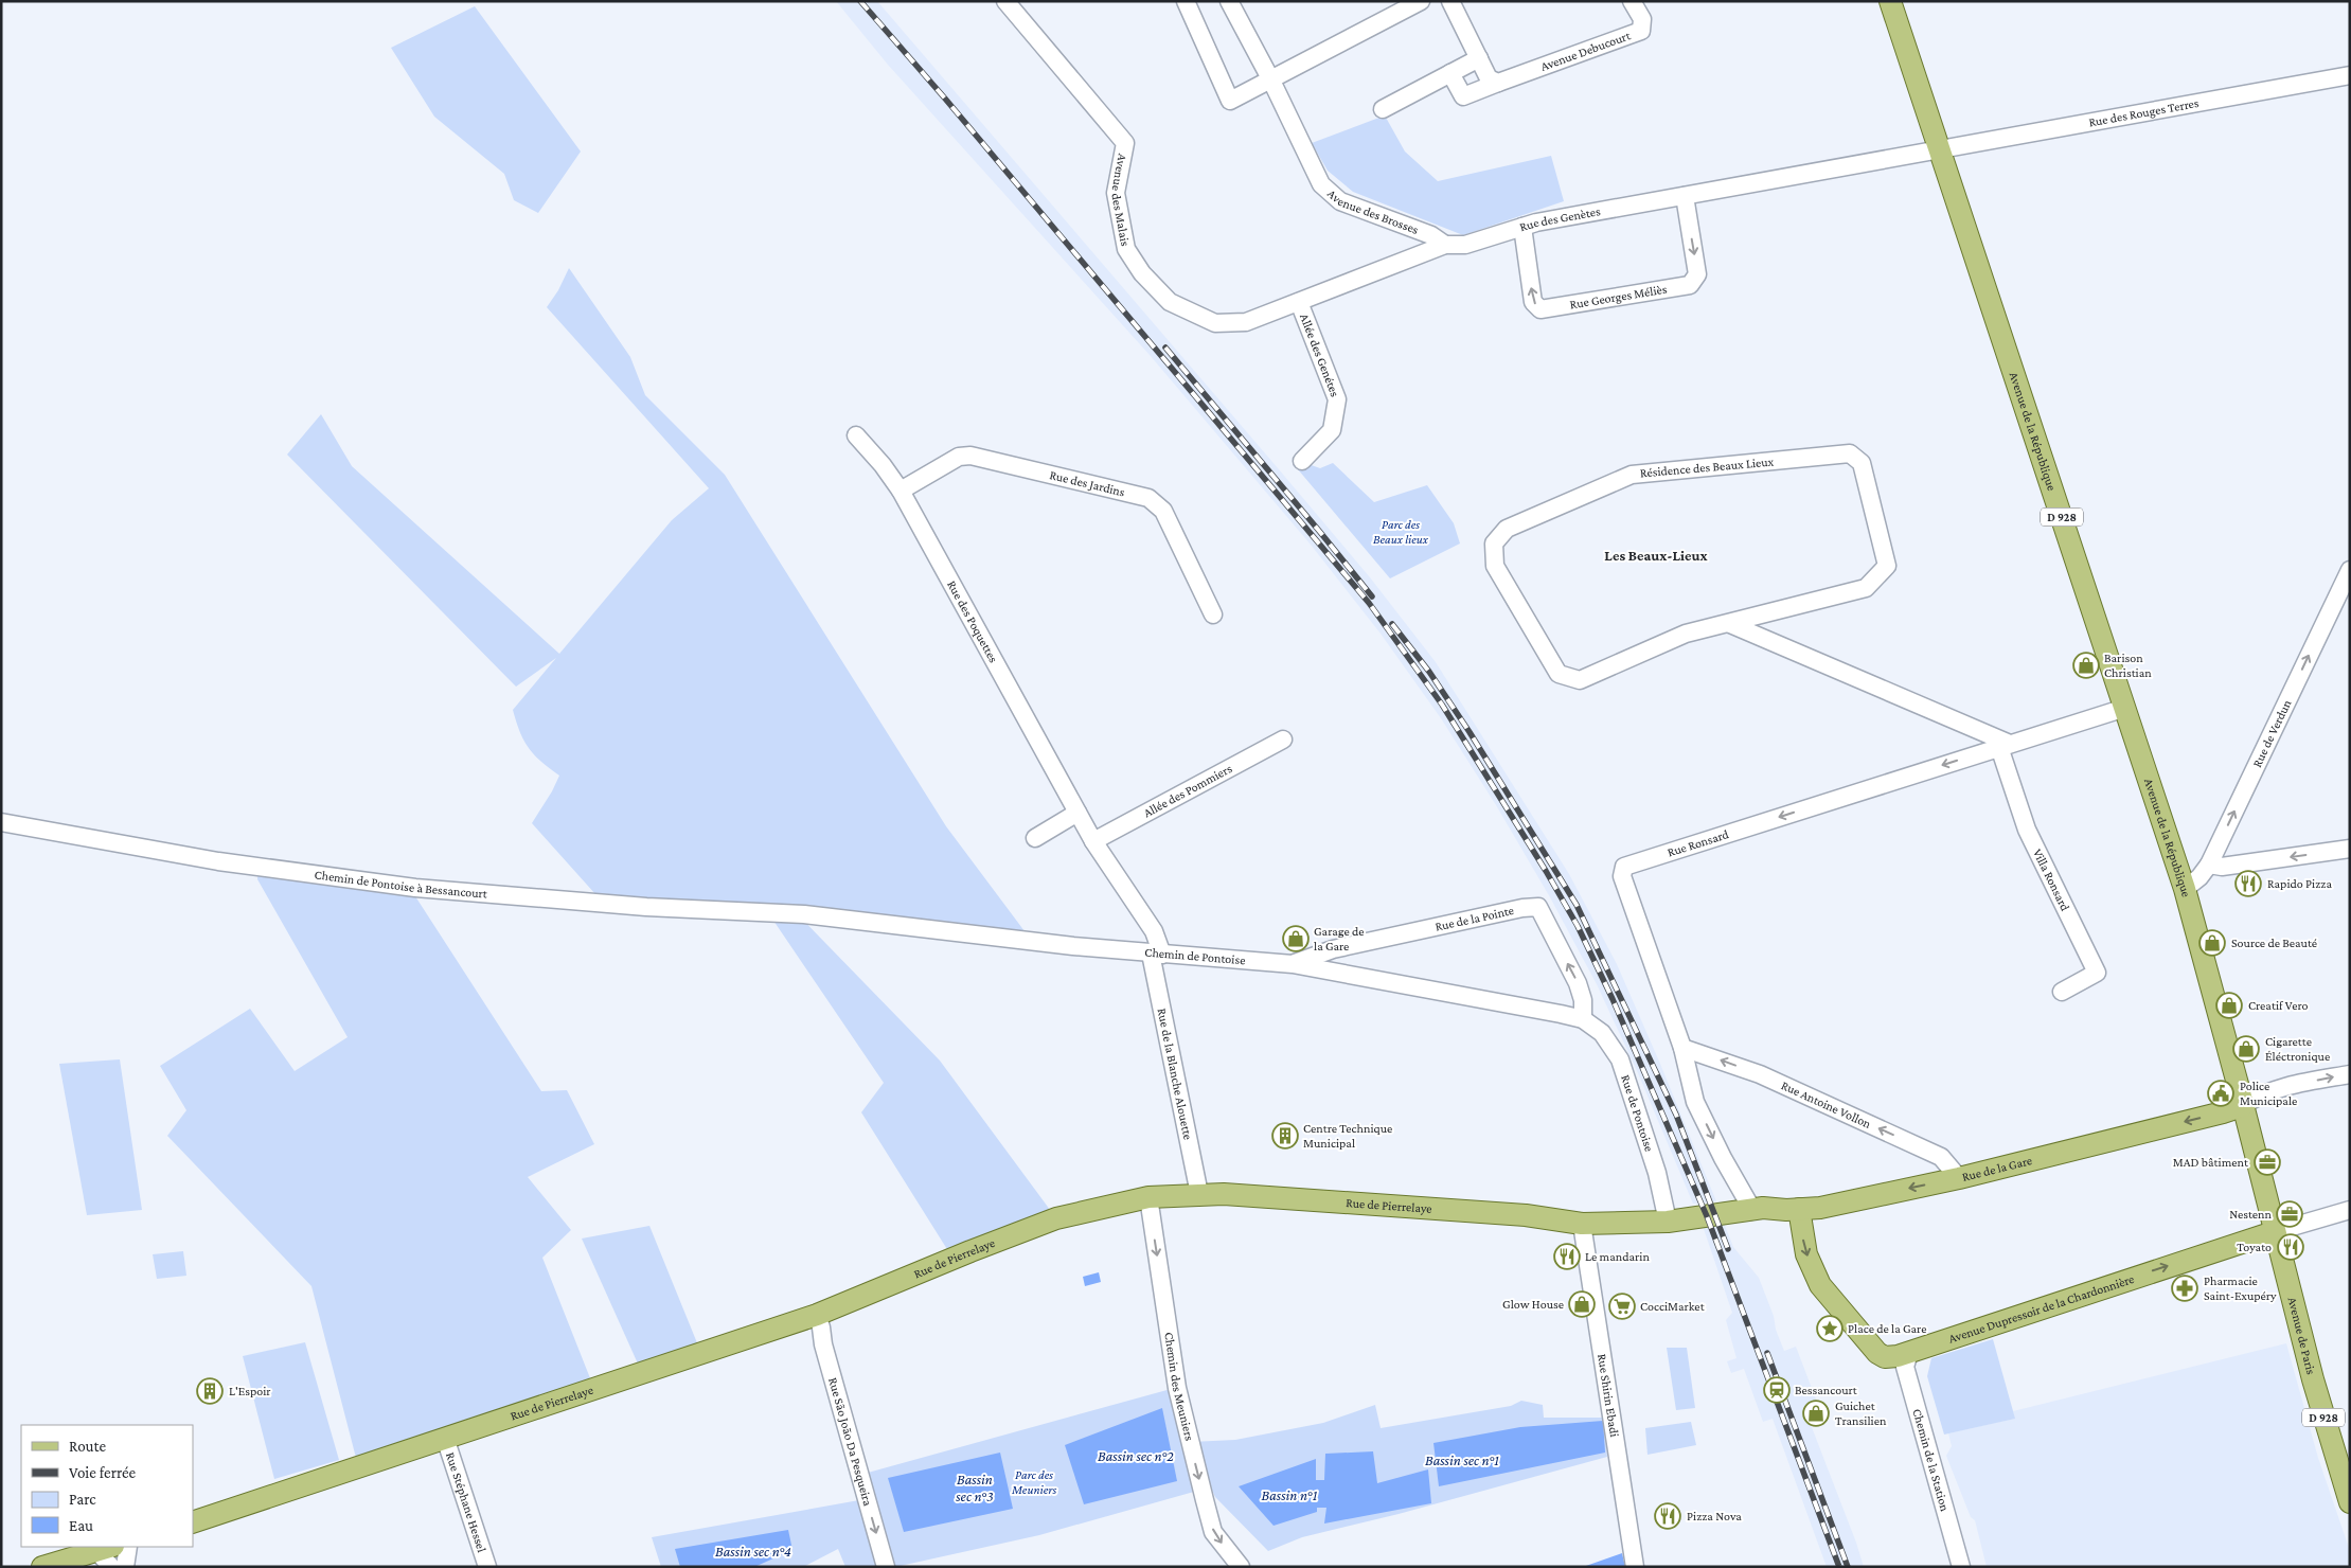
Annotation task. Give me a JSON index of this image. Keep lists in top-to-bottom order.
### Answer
{
  "streets": {
    "main road": [
      "Avenue de la République",
      "D 928",
      "Rue de la Gare",
      "Rue de Pierrelaye",
      "Avenue Dupressoir de la Chardonnière",
      "Avenue de Paris"
    ],
    "street": [
      "Avenue Debucourt",
      "Rue des Rouges Terres",
      "Avenue des Malais",
      "Avenue des Brosses",
      "Rue des Genètes",
      "Rue Georges Méliès",
      "Allée des Genétes",
      "Résidence des Beaux Lieux",
      "Rue des Jardins",
      "Rue des Poquettes",
      "Rue de Verdun",
      "Allée des Pommiers",
      "Rue Ronsard",
      "Villa Ronsard",
      "Chemin de Pontoise à Bessancourt",
      "Rue de la Pointe",
      "Chemin de Pontoise",
      "Rue de la Blanche Alouette",
      "Rue Antoine Vollon",
      "Rue de Pontoise",
      "Chemin des Meuniers",
      "Rue Shirin Ebadi",
      "Rue São João Da Pesqueira",
      "Chemin de la Station",
      "Rue Stéphane Hessel"
    ]
  },
  "crossings": [
    ["Rue des Rouges Terres", "Rue des Genètes"],
    ["Rue des Rouges Terres", "Avenue de la République"],
    ["Avenue des Malais", "Rue des Genètes"],
    ["Avenue des Brosses", "Rue des Genètes"],
    ["Rue des Genètes", "Rue Georges Méliès"],
    ["Rue des Genètes", "Allée des Genétes"],
    ["Rue des Genètes", "Avenue de la République"],
    ["Avenue de la République", "Rue de Verdun"],
    ["Avenue de la République", "Rue Ronsard"],
    ["Avenue de la République", "Rue de la Gare"],
    ["Avenue de la République", "Avenue de Paris"],
    ["Rue des Jardins", "Rue des Poquettes"],
    ["Rue des Poquettes", "Allée des Pommiers"],
    ["Rue des Poquettes", "Chemin de Pontoise"],
    ["Rue des Poquettes", "Rue de la Blanche Alouette"],
    ["Rue Ronsard", "Villa Ronsard"],
    ["Rue Ronsard", "Rue Antoine Vollon"],
    ["Rue Ronsard", "Rue de la Gare"],
    ["Rue Ronsard", "Rue de Pierrelaye"],
    ["Chemin de Pontoise à Bessancourt", "Chemin de Pontoise"],
    ["Rue de la Pointe", "Chemin de Pontoise"],
    ["Rue de la Pointe", "Rue de Pontoise"],
    ["Chemin de Pontoise", "Rue de la Blanche Alouette"],
    ["Chemin de Pontoise", "Rue de Pontoise"],
    ["Rue de la Blanche Alouette", "Rue de Pierrelaye"],
    ["Rue Antoine Vollon", "Rue de la Gare"],
    ["Rue de Pontoise", "Rue de Pierrelaye"],
    ["Rue de la Gare", "Rue de Pierrelaye"],
    ["Rue de la Gare", "Avenue Dupressoir de la Chardonnière"],
    ["Rue de la Gare", "Avenue de Paris"],
    ["Rue de Pierrelaye", "Chemin des Meuniers"],
    ["Rue de Pierrelaye", "Rue Shirin Ebadi"],
    ["Rue de Pierrelaye", "Rue São João Da Pesqueira"],
    ["Rue de Pierrelaye", "Rue Stéphane Hessel"],
    ["Avenue Dupressoir de la Chardonnière", "Avenue de Paris"],
    ["Avenue Dupressoir de la Chardonnière", "Chemin de la Station"]
  ],
  "one_way": [
    "Rue de Verdun",
    "Rue Antoine Vollon",
    "Rue de la Gare",
    "Avenue Dupressoir de la Chardonnière",
    "Chemin des Meuniers",
    "Rue São João Da Pesqueira"
  ],
  "districts": ["Les Beaux-Lieux"],
  "water": [
    "Bassin sec n°2",
    "Bassin sec n°1",
    "Bassin sec n°3",
    "Bassin n°1",
    "Bassin sec n°4"
  ],
  "parks": ["Parc des Beaux lieux", "Parc des Meuniers"],
  "places": {
    "shop": [
      "Barison Christian",
      "Garage de la Gare",
      "Source de Beauté",
      "Creatif Vero",
      "Cigarette Éléctronique",
      "Glow House",
      "Guichet Transilien"
    ],
    "restaurant": [
      "Rapido Pizza",
      "Toyato",
      "Le mandarin",
      "Pizza Nova"
    ],
    "public building": ["Police Municipale"],
    "building": ["Centre Technique Municipal", "L'Espoir"],
    "office": ["MAD bâtiment", "Nestenn"],
    "pharmacy": ["Pharmacie Saint-Exupéry"],
    "supermarket": ["CocciMarket"],
    "place": ["Place de la Gare"],
    "station": ["Bessancourt"]
  },
  "legend": [
    "Route",
    "Voie ferrée",
    "Parc",
    "Eau"
  ]
}
